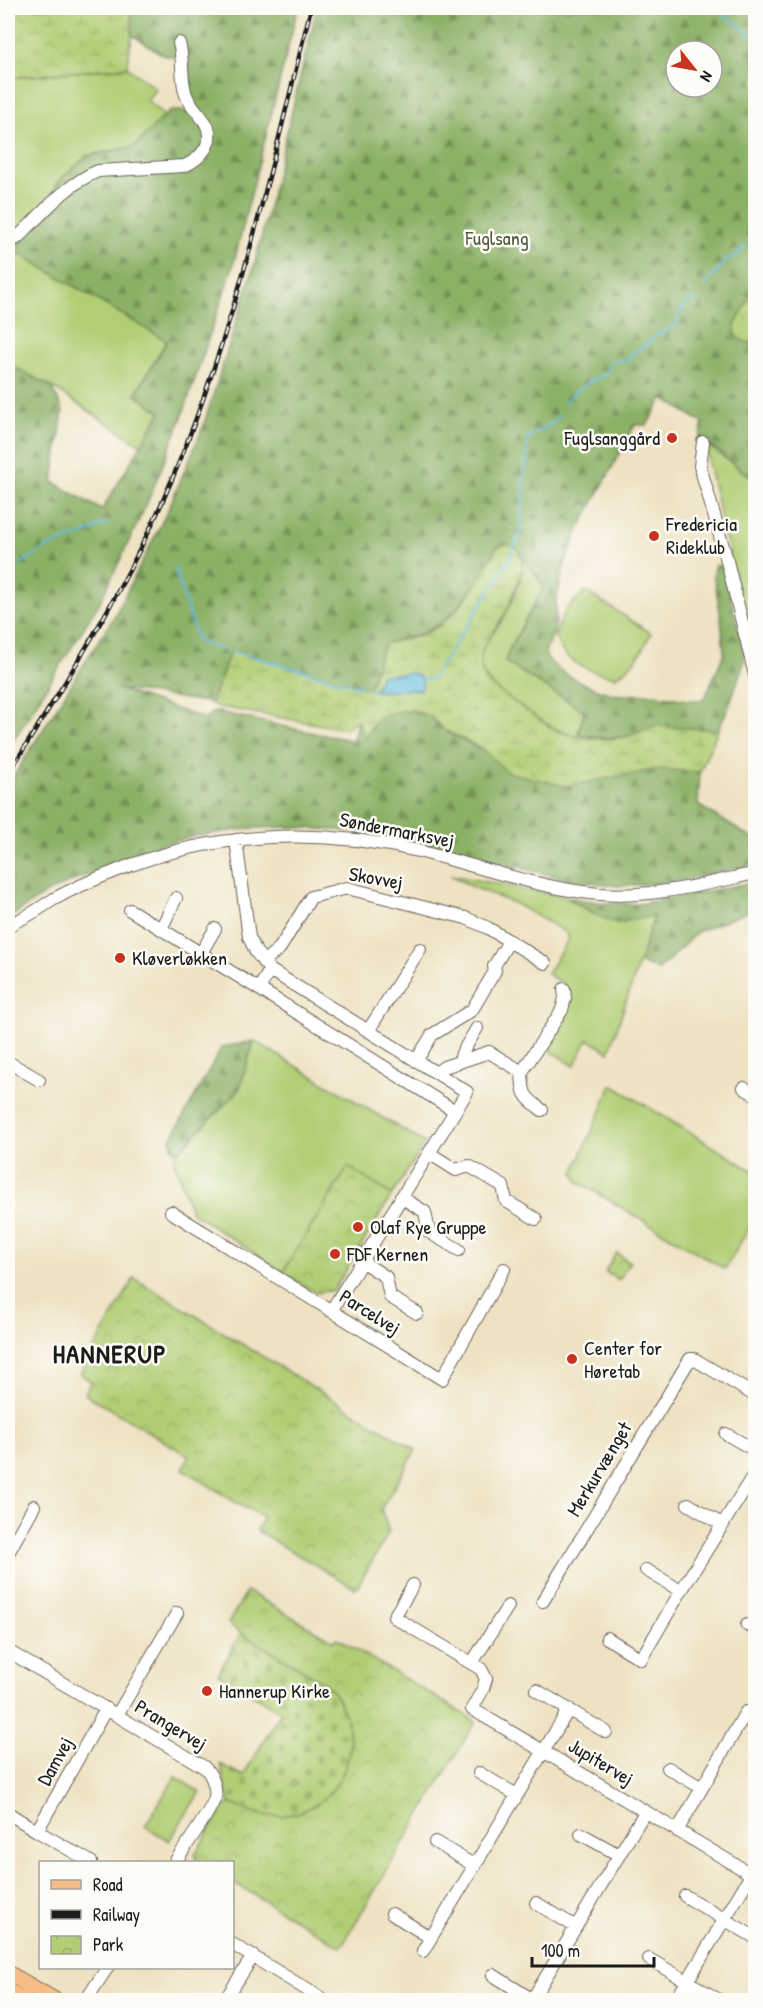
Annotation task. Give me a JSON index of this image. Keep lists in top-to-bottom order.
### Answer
{
  "streets": {
    "street": [
      "Søndermarksvej",
      "Skovvej",
      "Parcelvej",
      "Merkurvænget",
      "Prangervej",
      "Damvej",
      "Jupitervej"
    ]
  },
  "crossings": [
    ["Prangervej", "Damvej"]
  ],
  "districts": ["HANNERUP"],
  "parks": ["Fuglsang"],
  "places": [
    "Fuglsanggård",
    "Fredericia Rideklub",
    "Kløverløkken",
    "Olaf Rye Gruppe",
    "FDF Kernen",
    "Center for Høretab",
    "Hannerup Kirke"
  ],
  "legend": ["Road", "Railway", "Park"],
  "scale_bar": "100 m",
  "north": "bottom right"
}
